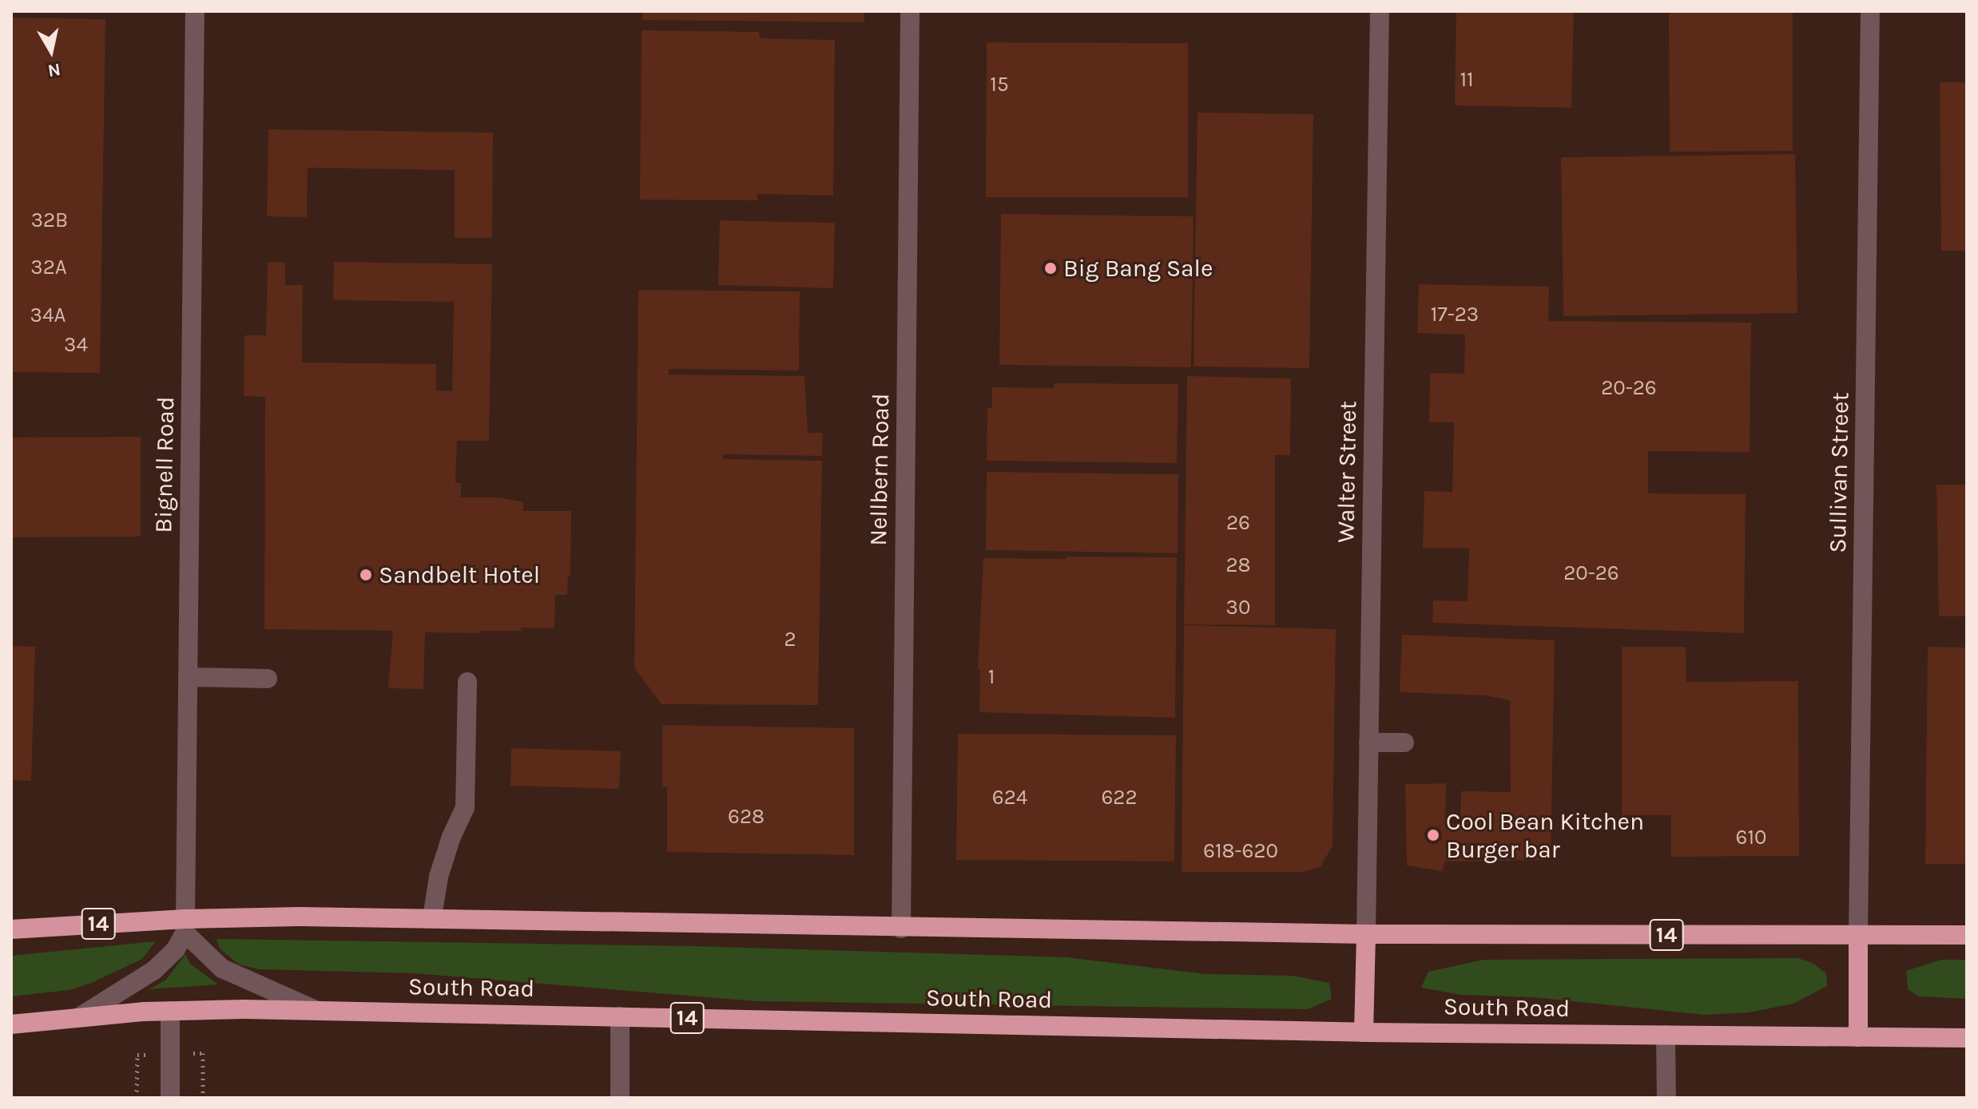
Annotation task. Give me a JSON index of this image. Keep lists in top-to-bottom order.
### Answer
{
  "streets": {
    "highway": ["14", "South Road"],
    "street": [
      "Bignell Road",
      "Nellbern Road",
      "Walter Street",
      "Sullivan Street"
    ]
  },
  "crossings": [
    ["Bignell Road", "14"],
    ["Nellbern Road", "14"],
    ["Walter Street", "14"],
    ["Sullivan Street", "14"]
  ],
  "places": ["Big Bang Sale", "Sandbelt Hotel", "Cool Bean Kitchen Burger bar"],
  "house_numbers": [
    "11",
    "15",
    "32B",
    "32A",
    "17-23",
    "34A",
    "34",
    "20-26",
    "26",
    "28",
    "20-26",
    "30",
    "2",
    "1",
    "624",
    "622",
    "628",
    "610",
    "618-620"
  ],
  "north": "bottom"
}
